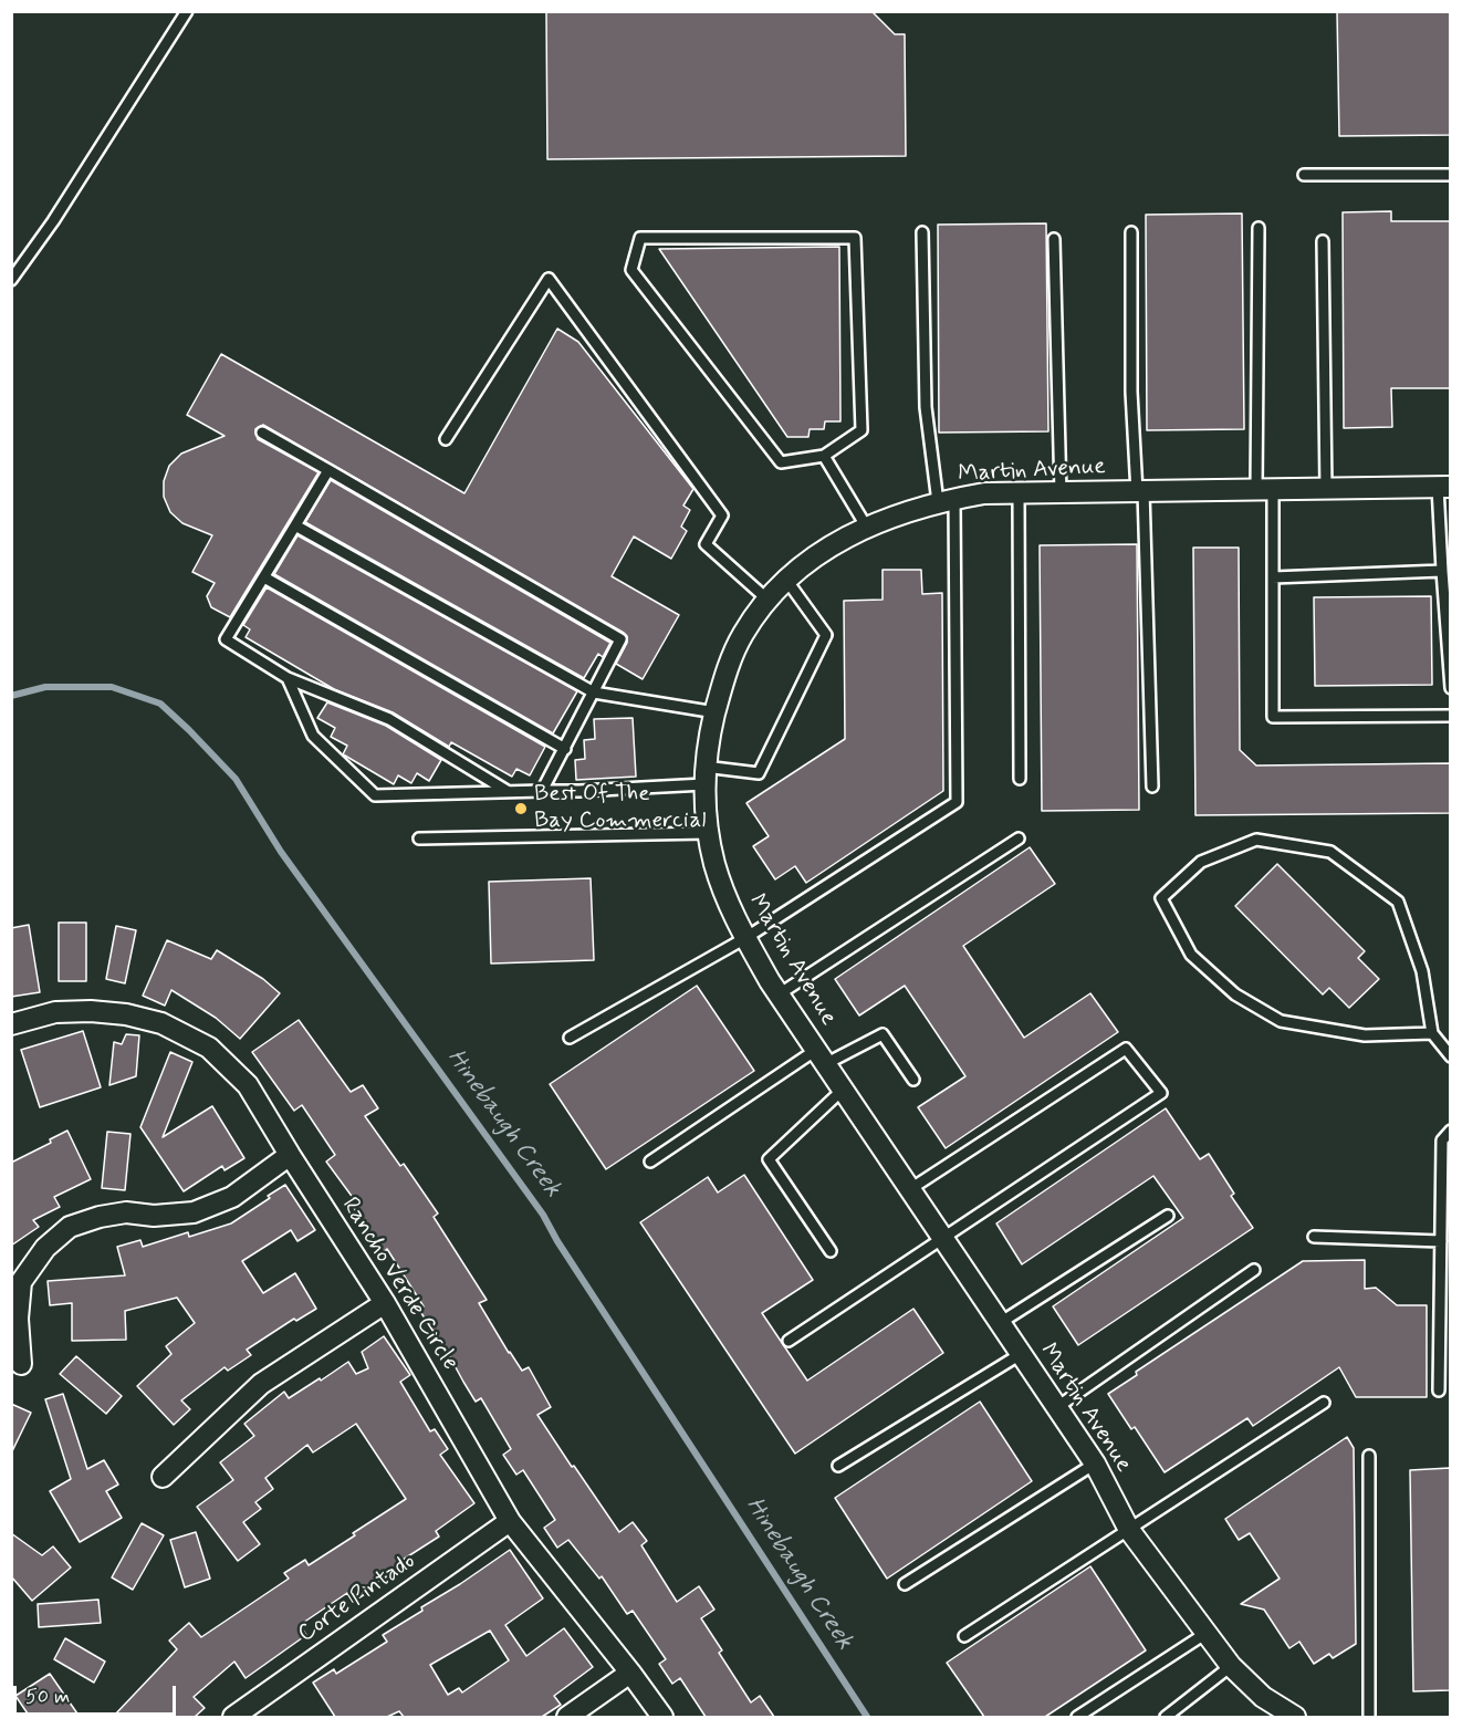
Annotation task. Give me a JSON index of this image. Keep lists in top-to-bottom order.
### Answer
{
  "streets": {
    "street": ["Martin Avenue", "Rancho Verde Circle", "Corte Pintado"]
  },
  "crossings": [
    ["Rancho Verde Circle", "Corte Pintado"]
  ],
  "water": ["Hinebaugh Creek"],
  "places": ["Best Of The Bay Commercial"],
  "scale_bar": "50 m"
}
